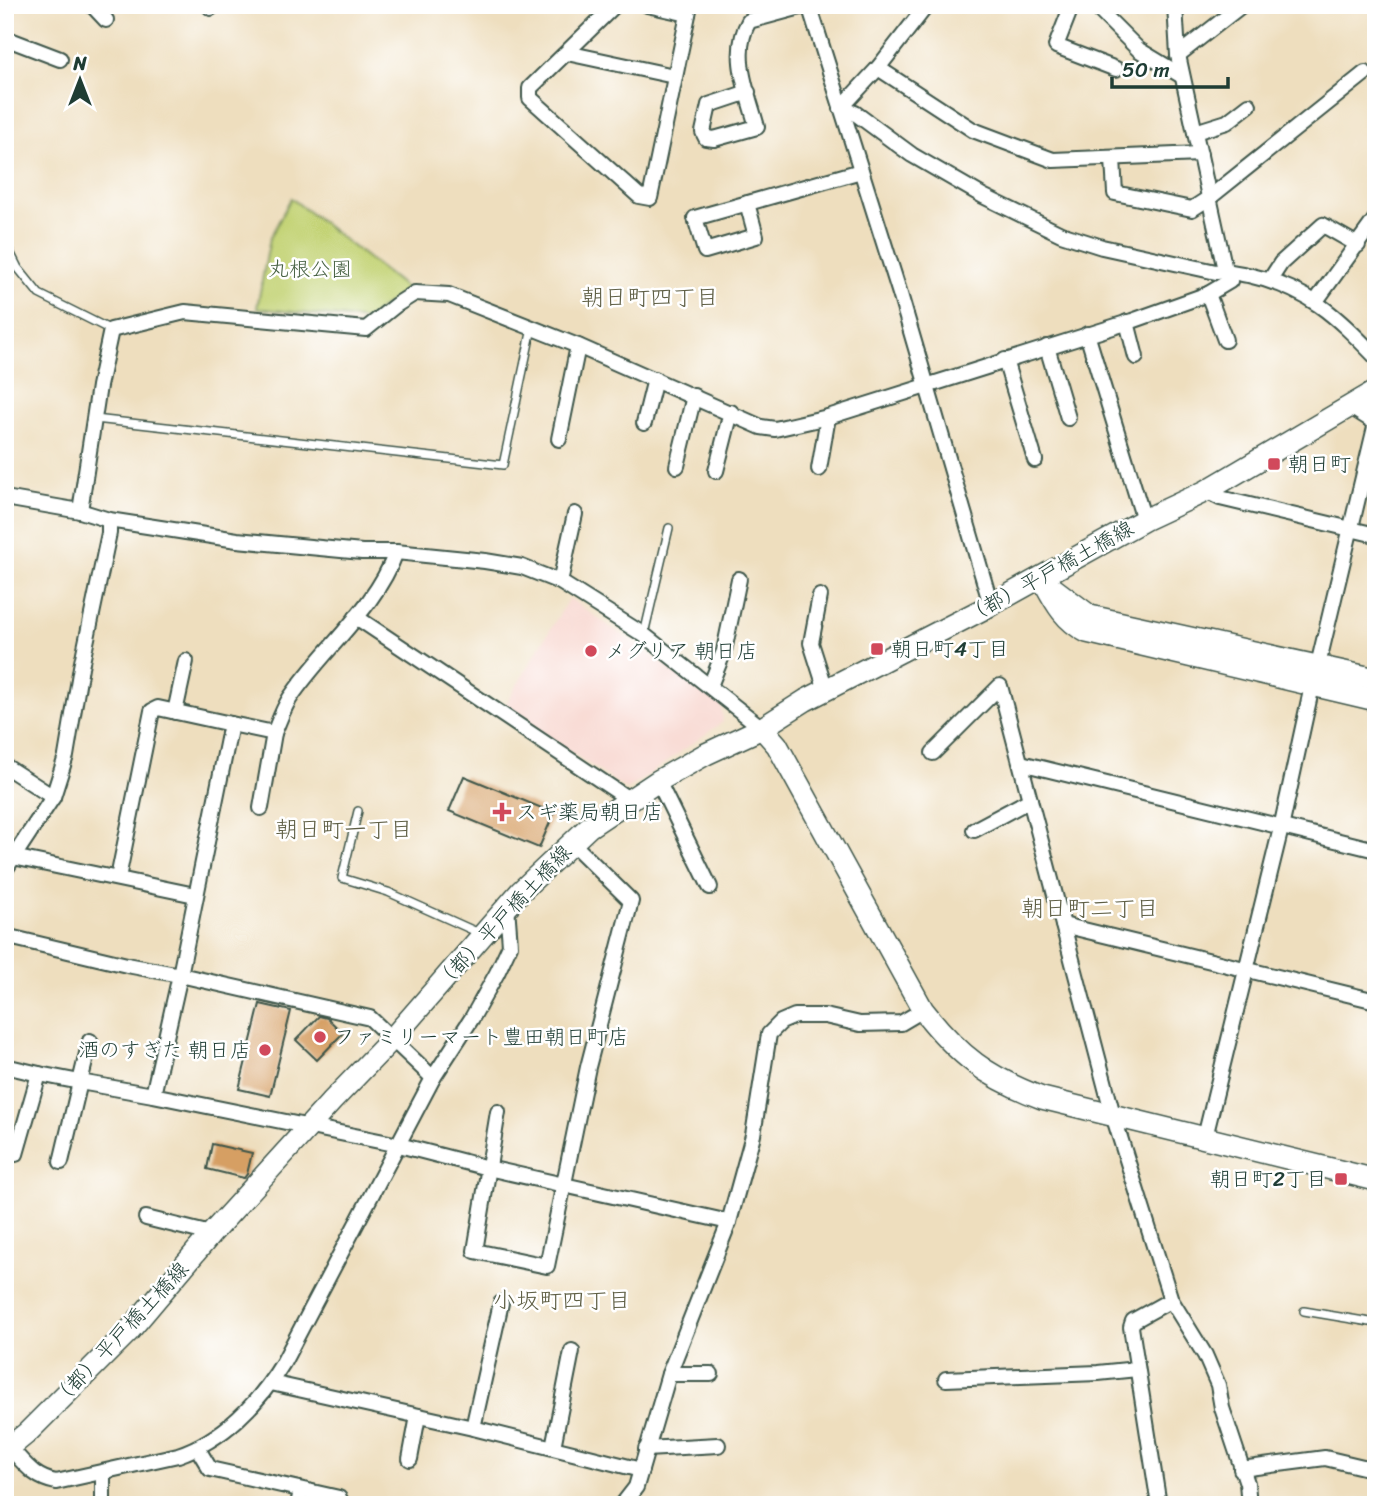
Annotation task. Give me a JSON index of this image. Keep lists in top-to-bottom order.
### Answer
{
  "streets": {
    "street": ["（都）平戸橋土橋線"]
  },
  "districts": [
    "朝日町四丁目",
    "朝日町一丁目",
    "朝日町二丁目",
    "小坂町四丁目"
  ],
  "parks": ["丸根公園"],
  "places": {
    "transit": ["朝日町", "朝日町4丁目", "朝日町2丁目"],
    "other": ["メグリア 朝日店", "ファミリーマート豊田朝日町店", "酒のすぎた 朝日店"],
    "health": ["スギ薬局朝日店"]
  },
  "scale_bar": "50 m",
  "north": "top"
}
